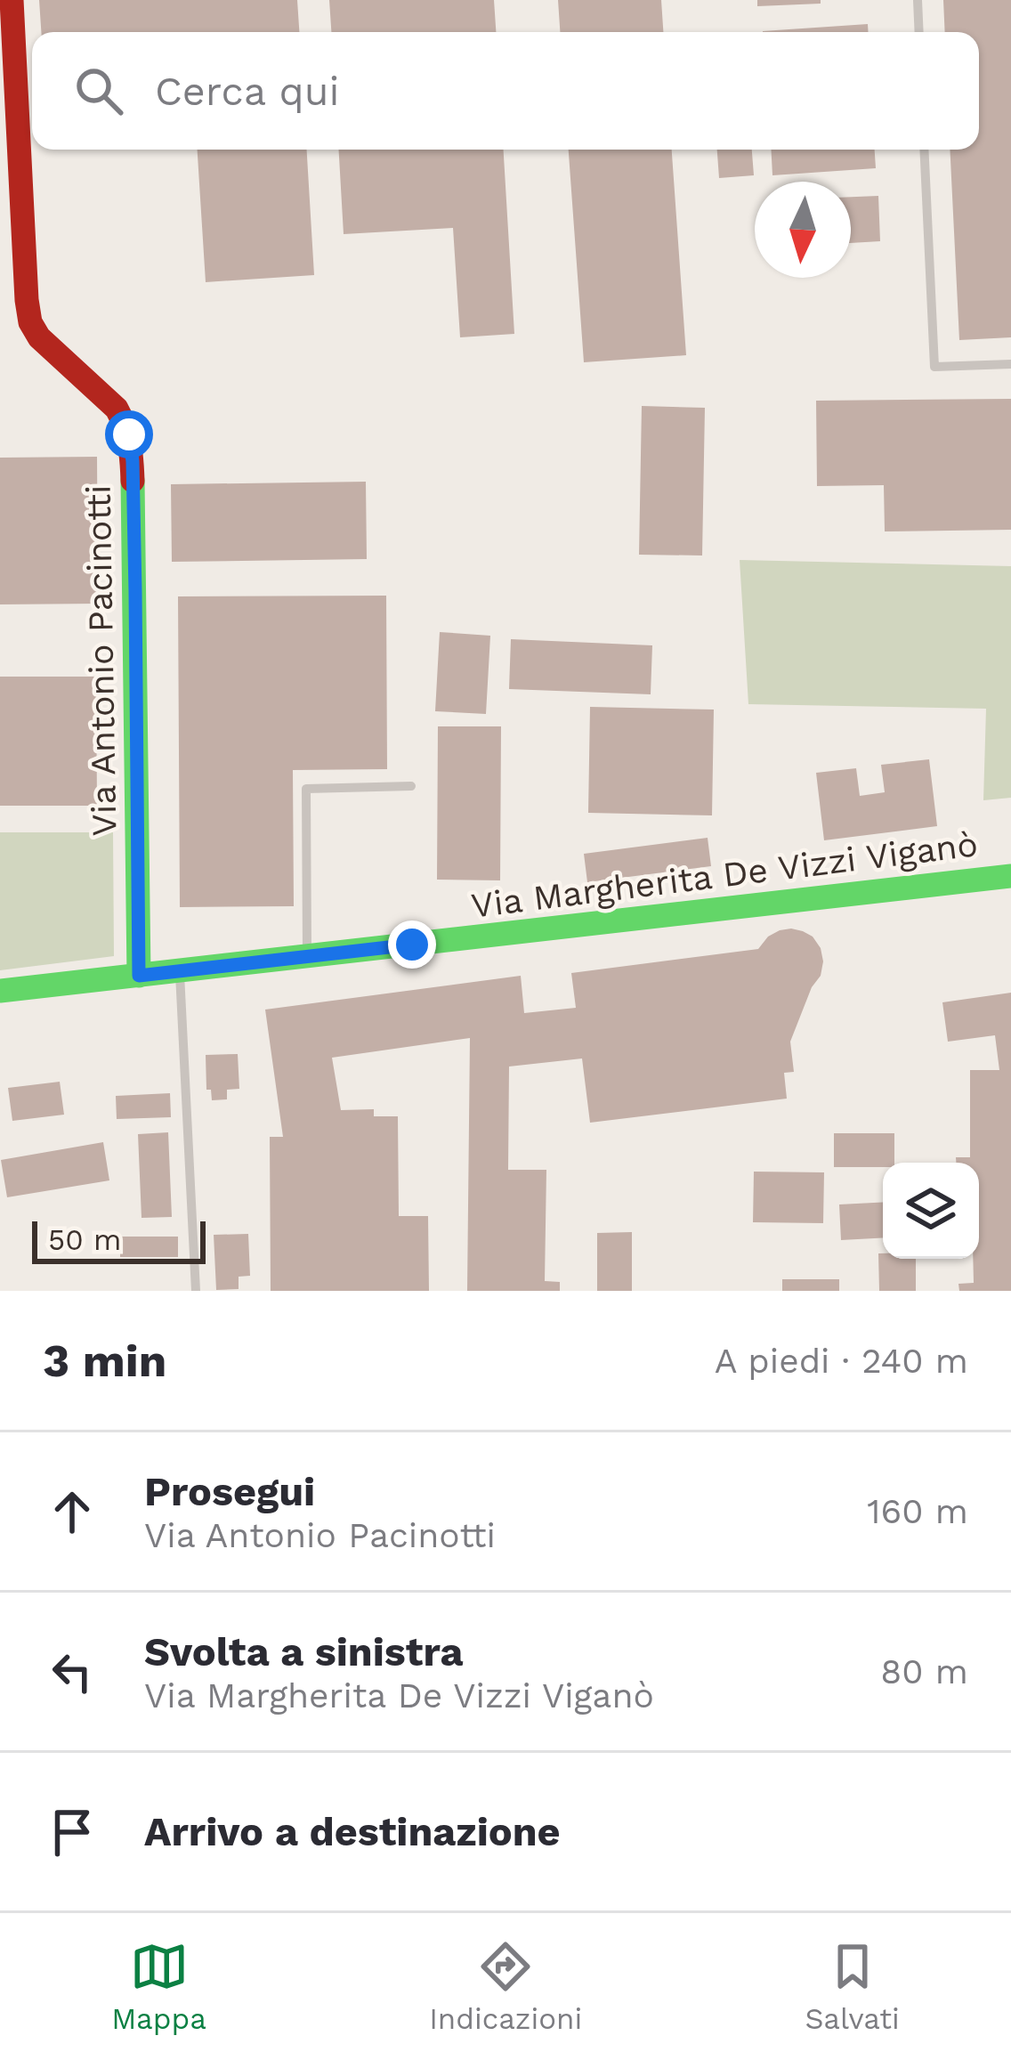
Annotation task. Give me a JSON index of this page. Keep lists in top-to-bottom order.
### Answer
{
  "streets": {
    "street": ["Via Antonio Pacinotti", "Via Margherita De Vizzi Viganò"]
  },
  "crossings": [
    ["Via Antonio Pacinotti", "Via Margherita De Vizzi Viganò"]
  ],
  "scale_bar": "50 m",
  "north": "bottom",
  "page": {
    "search": "Cerca qui",
    "scale": "50 m",
    "heading": ["3 min", "A piedi · 240 m"],
    "list": [
      ["Prosegui", "Via Antonio Pacinotti", "160 m"],
      ["Svolta a sinistra", "Via Margherita De Vizzi Viganò", "80 m"],
      "Arrivo a destinazione"
    ],
    "nav": ["Mappa", "Indicazioni", "Salvati"]
  }
}
